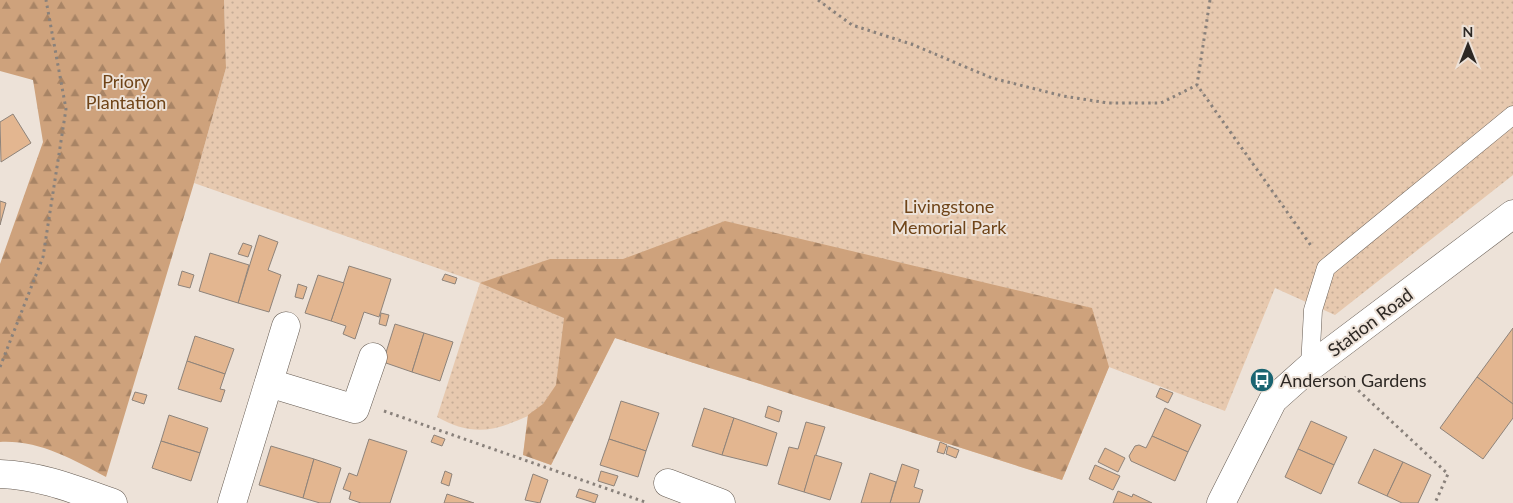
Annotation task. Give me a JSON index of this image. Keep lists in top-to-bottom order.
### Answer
{
  "streets": {
    "street": ["Station Road"]
  },
  "parks": ["Priory Plantation", "Livingstone Memorial Park"],
  "places": {
    "bus stop": ["Anderson Gardens"]
  },
  "north": "top"
}
